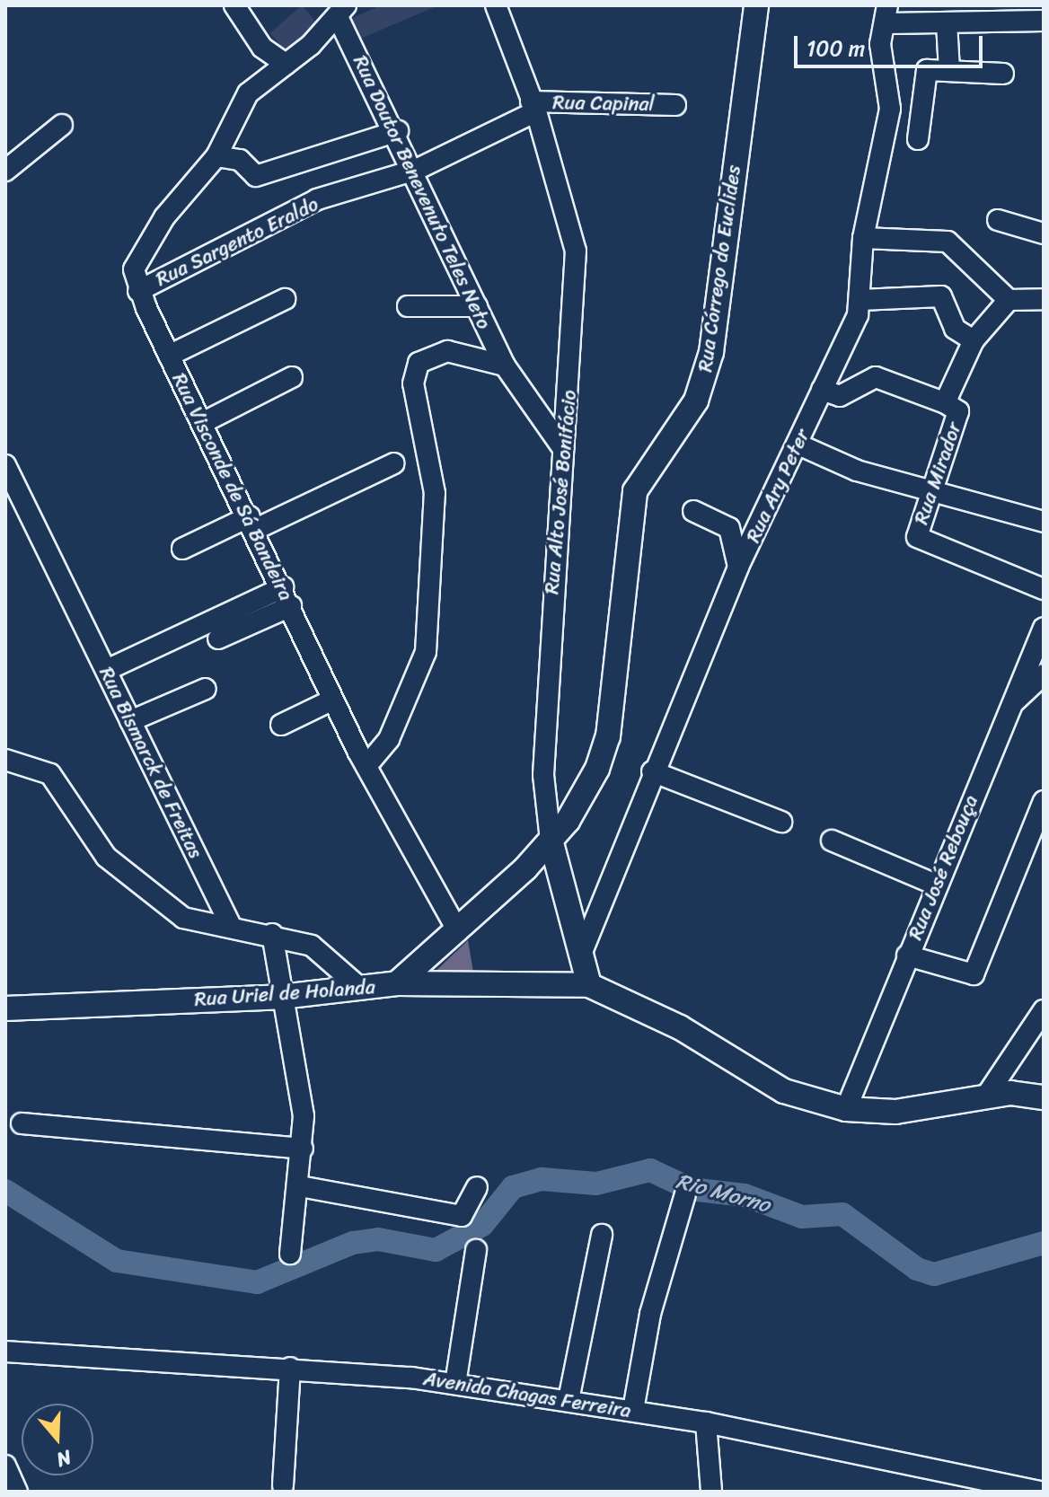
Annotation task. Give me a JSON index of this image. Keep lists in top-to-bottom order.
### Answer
{
  "streets": {
    "main road": ["Rua Córrego do Euclides", "Rua Alto José Bonifácio", "Rua Uriel de Holanda"],
    "street": [
      "Rua Capinal",
      "Rua Doutor Benevenuto Teles Neto",
      "Rua Sargento Eraldo",
      "Rua Mirador",
      "Rua Ary Peter",
      "Rua Visconde de Sá Bandeira",
      "Rua Bismarck de Freitas",
      "Rua José Rebouça",
      "Avenida Chagas Ferreira"
    ]
  },
  "crossings": [
    ["Rua Capinal", "Rua Sargento Eraldo"],
    ["Rua Capinal", "Rua Alto José Bonifácio"],
    ["Rua Doutor Benevenuto Teles Neto", "Rua Sargento Eraldo"],
    ["Rua Doutor Benevenuto Teles Neto", "Rua Visconde de Sá Bandeira"],
    ["Rua Doutor Benevenuto Teles Neto", "Rua Alto José Bonifácio"],
    ["Rua Sargento Eraldo", "Rua Visconde de Sá Bandeira"],
    ["Rua Sargento Eraldo", "Rua Alto José Bonifácio"],
    ["Rua Córrego do Euclides", "Rua Alto José Bonifácio"],
    ["Rua Córrego do Euclides", "Rua Uriel de Holanda"],
    ["Rua Ary Peter", "Rua Alto José Bonifácio"],
    ["Rua Visconde de Sá Bandeira", "Rua Uriel de Holanda"],
    ["Rua Alto José Bonifácio", "Rua Uriel de Holanda"]
  ],
  "water": ["Rio Morno"],
  "scale_bar": "100 m",
  "north": "bottom"
}
